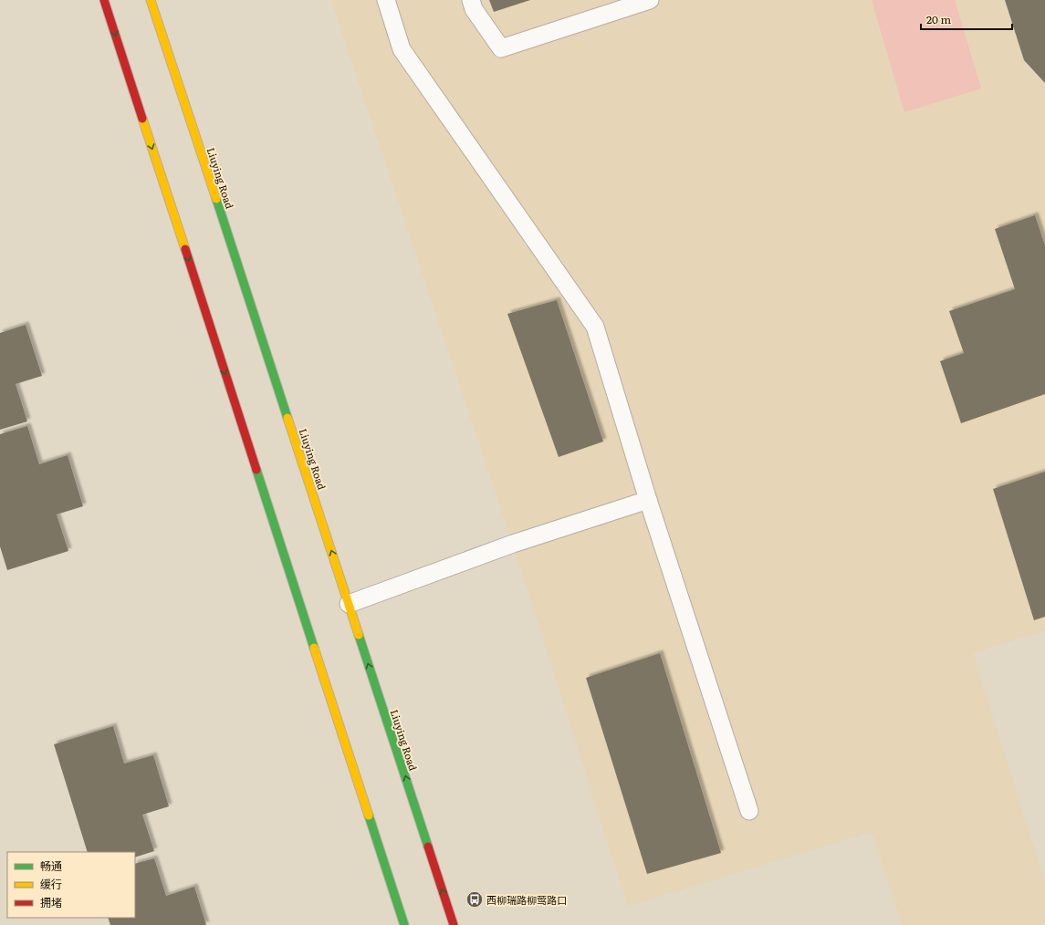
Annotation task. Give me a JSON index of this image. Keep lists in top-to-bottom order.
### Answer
{
  "streets": {
    "main road": ["Liuying Road"]
  },
  "places": {
    "bus stop": ["西柳瑞路柳莺路口"]
  },
  "legend": ["畅通", "缓行", "拥堵"],
  "scale_bar": "20 m"
}
